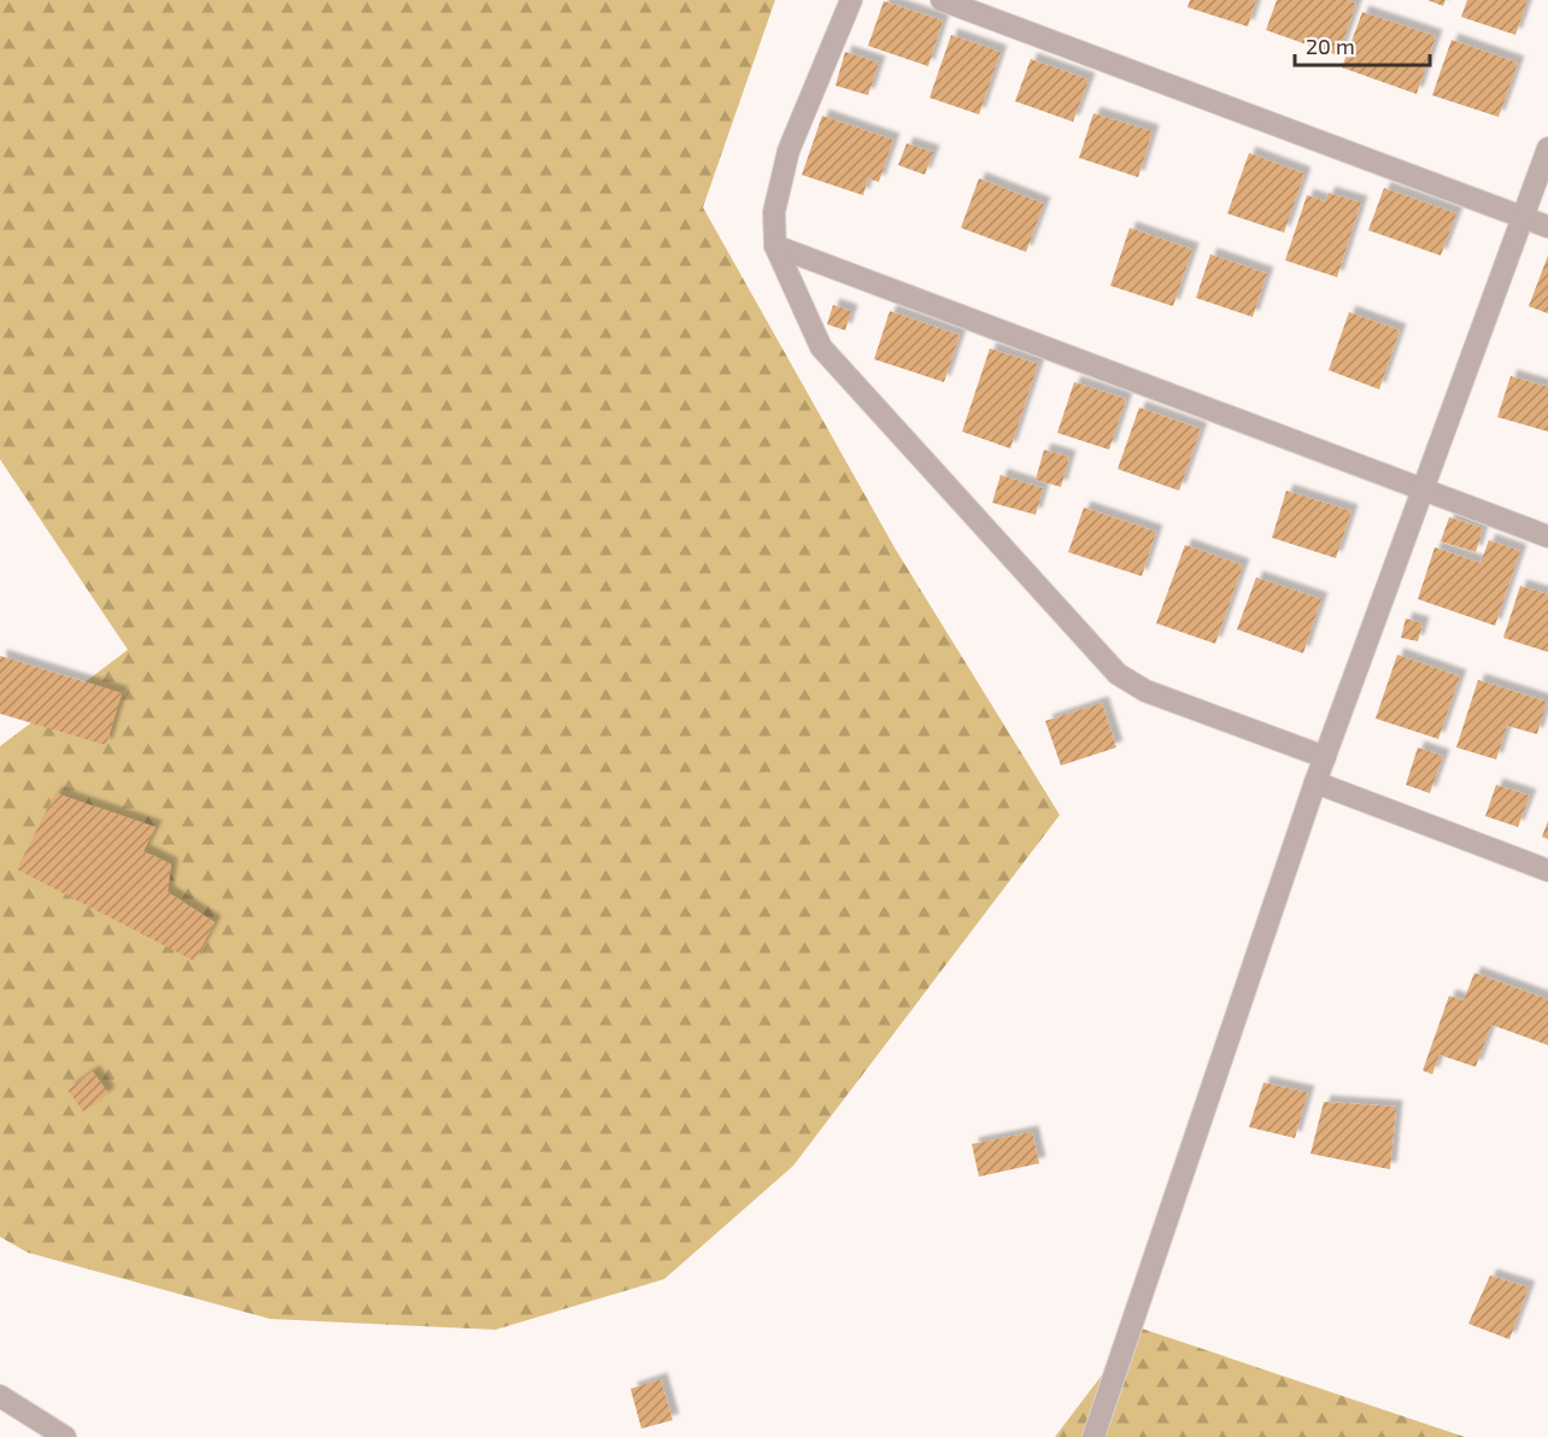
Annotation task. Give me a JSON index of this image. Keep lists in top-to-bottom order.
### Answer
{
  "scale_bar": "20 m"
}
